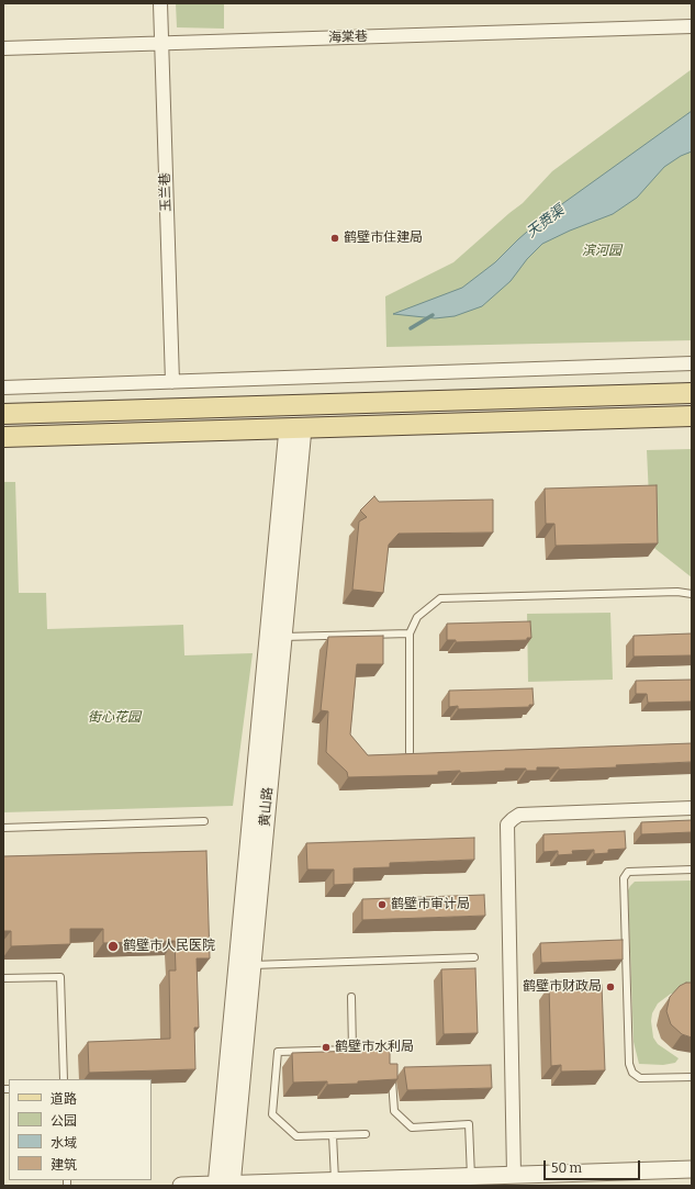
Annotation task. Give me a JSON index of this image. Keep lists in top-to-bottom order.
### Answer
{
  "streets": {
    "street": ["海棠巷", "玉兰巷", "黄山路"]
  },
  "crossings": [
    ["海棠巷", "玉兰巷"]
  ],
  "water": ["天赉渠"],
  "parks": ["滨河园", "街心花园"],
  "places": [
    "鹤壁市住建局",
    "鹤壁市审计局",
    "鹤壁市人民医院",
    "鹤壁市财政局",
    "鹤壁市水利局"
  ],
  "legend": [
    "道路",
    "公园",
    "水域",
    "建筑"
  ],
  "scale_bar": "50 m"
}
